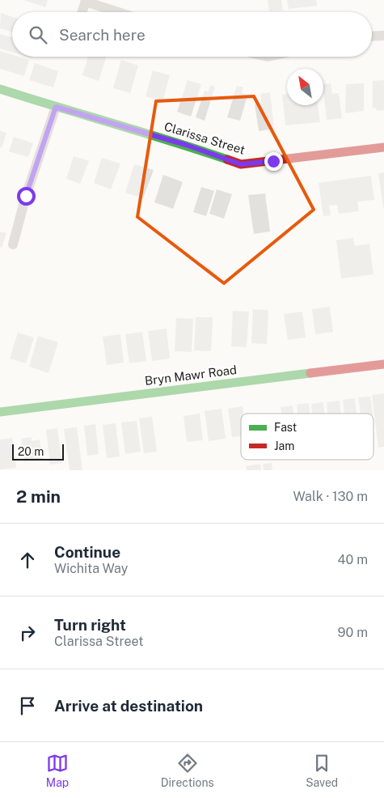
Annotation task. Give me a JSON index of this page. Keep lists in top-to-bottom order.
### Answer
{
  "streets": {
    "street": ["Clarissa Street", "Bryn Mawr Road"]
  },
  "legend": ["Fast", "Jam"],
  "scale_bar": "20 m",
  "north": "top left",
  "page": {
    "search": "Search here",
    "scale": "20 m",
    "heading": ["2 min", "Walk · 130 m"],
    "list": [
      ["Continue", "Wichita Way", "40 m"],
      ["Turn right", "Clarissa Street", "90 m"],
      "Arrive at destination"
    ],
    "nav": ["Map", "Directions", "Saved"]
  }
}
